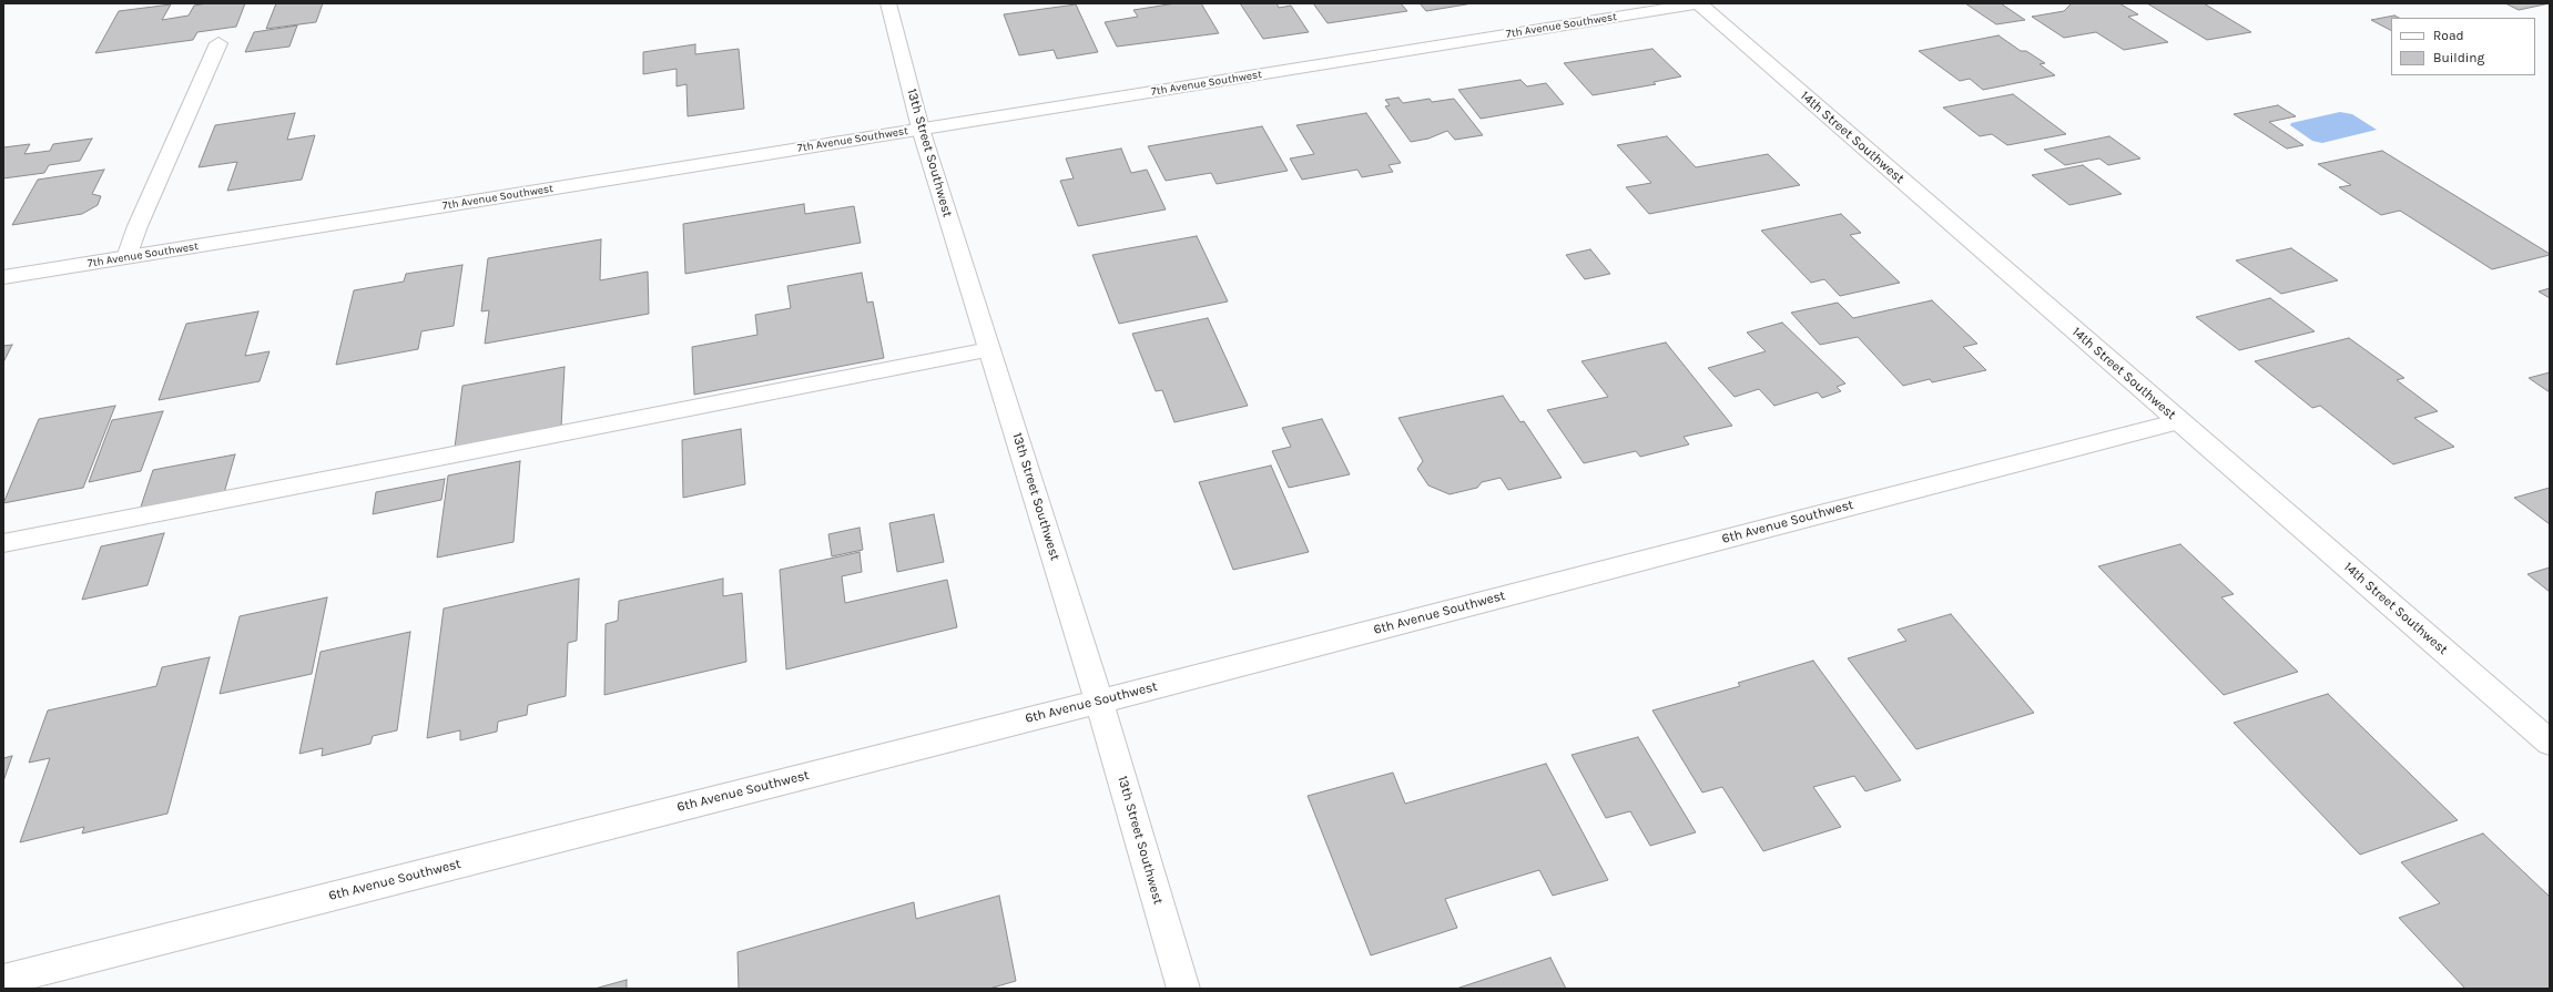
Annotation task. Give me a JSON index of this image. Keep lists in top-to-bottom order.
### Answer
{
  "streets": {
    "street": [
      "7th Avenue Southwest",
      "14th Street Southwest",
      "13th Street Southwest",
      "6th Avenue Southwest"
    ]
  },
  "crossings": [
    ["7th Avenue Southwest", "14th Street Southwest"],
    ["7th Avenue Southwest", "13th Street Southwest"],
    ["14th Street Southwest", "6th Avenue Southwest"],
    ["13th Street Southwest", "6th Avenue Southwest"]
  ],
  "legend": ["Road", "Building"]
}
